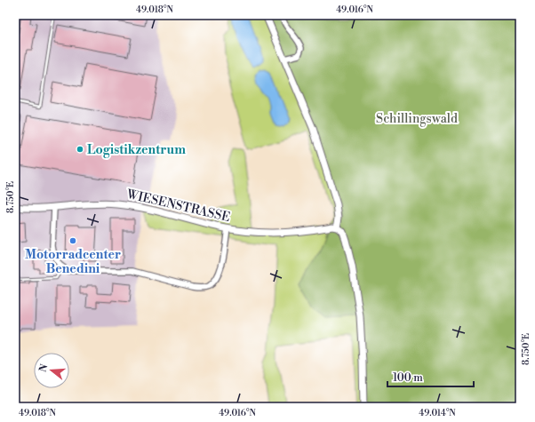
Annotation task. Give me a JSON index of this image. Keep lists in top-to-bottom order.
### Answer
{
  "streets": {
    "street": ["WIESENSTRASSE"]
  },
  "parks": ["Schillingswald"],
  "places": ["Logistikzentrum", "Motorradcenter Benedini"],
  "scale_bar": "100 m",
  "north": "left",
  "coordinates": [
    "49.018°N",
    "49.016°N",
    "8.750°E",
    "49.014°N"
  ]
}
